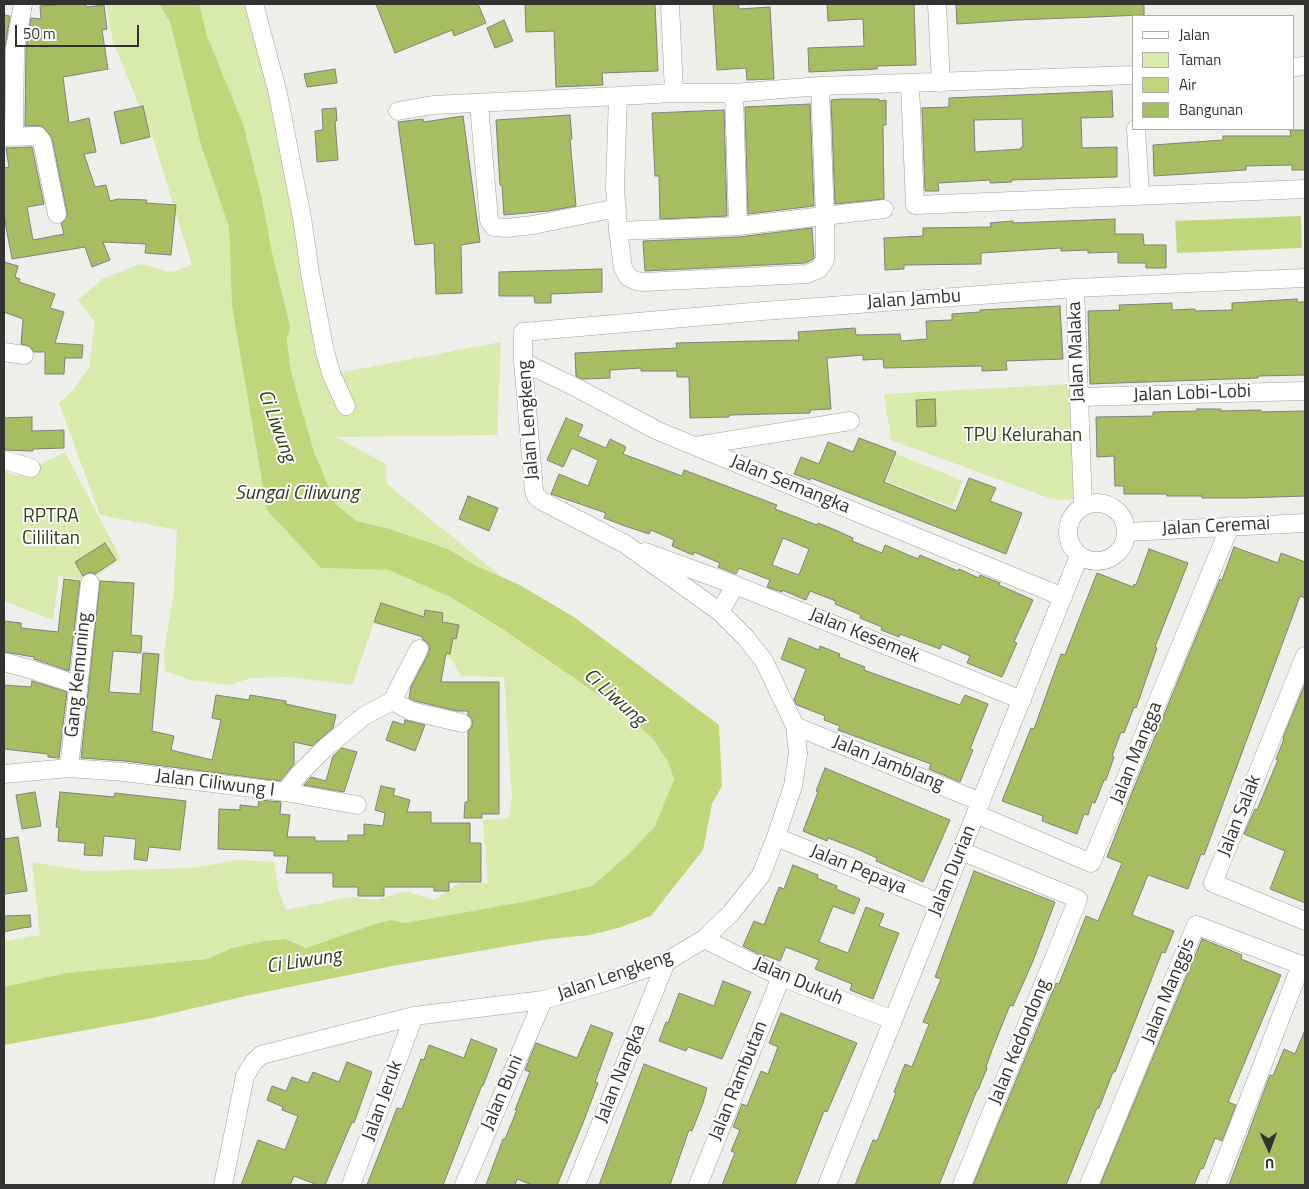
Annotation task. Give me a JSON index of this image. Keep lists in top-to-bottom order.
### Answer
{
  "streets": {
    "street": [
      "Jalan Jambu",
      "Jalan Malaka",
      "Jalan Lobi-Lobi",
      "Jalan Lengkeng",
      "Jalan Semangka",
      "Jalan Ceremai",
      "Jalan Kesemek",
      "Gang Kemuning",
      "Jalan Mangga",
      "Jalan Jamblang",
      "Jalan Ciliwung I",
      "Jalan Salak",
      "Jalan Pepaya",
      "Jalan Durian",
      "Jalan Dukuh",
      "Jalan Manggis",
      "Jalan Kedondong",
      "Jalan Nangka",
      "Jalan Rambutan",
      "Jalan Buni",
      "Jalan Jeruk"
    ]
  },
  "crossings": [
    ["Jalan Jambu", "Jalan Malaka"],
    ["Jalan Jambu", "Jalan Lengkeng"],
    ["Jalan Malaka", "Jalan Lobi-Lobi"],
    ["Jalan Malaka", "Jalan Ceremai"],
    ["Jalan Malaka", "Jalan Durian"],
    ["Jalan Lengkeng", "Jalan Semangka"],
    ["Jalan Lengkeng", "Jalan Kesemek"],
    ["Jalan Lengkeng", "Jalan Jamblang"],
    ["Jalan Lengkeng", "Jalan Pepaya"],
    ["Jalan Lengkeng", "Jalan Dukuh"],
    ["Jalan Lengkeng", "Jalan Nangka"],
    ["Jalan Lengkeng", "Jalan Buni"],
    ["Jalan Lengkeng", "Jalan Jeruk"],
    ["Jalan Semangka", "Jalan Durian"],
    ["Jalan Ceremai", "Jalan Mangga"],
    ["Jalan Ceremai", "Jalan Durian"],
    ["Jalan Kesemek", "Jalan Durian"],
    ["Gang Kemuning", "Jalan Ciliwung I"],
    ["Jalan Mangga", "Jalan Jamblang"],
    ["Jalan Mangga", "Jalan Durian"],
    ["Jalan Jamblang", "Jalan Durian"],
    ["Jalan Pepaya", "Jalan Durian"],
    ["Jalan Durian", "Jalan Dukuh"],
    ["Jalan Durian", "Jalan Kedondong"],
    ["Jalan Dukuh", "Jalan Rambutan"]
  ],
  "water": ["Ci Liwung", "Sungai Ciliwung"],
  "parks": ["TPU Kelurahan", "RPTRA Cililitan"],
  "legend": [
    "Jalan",
    "Taman",
    "Air",
    "Bangunan"
  ],
  "scale_bar": "50 m",
  "north": "bottom"
}
